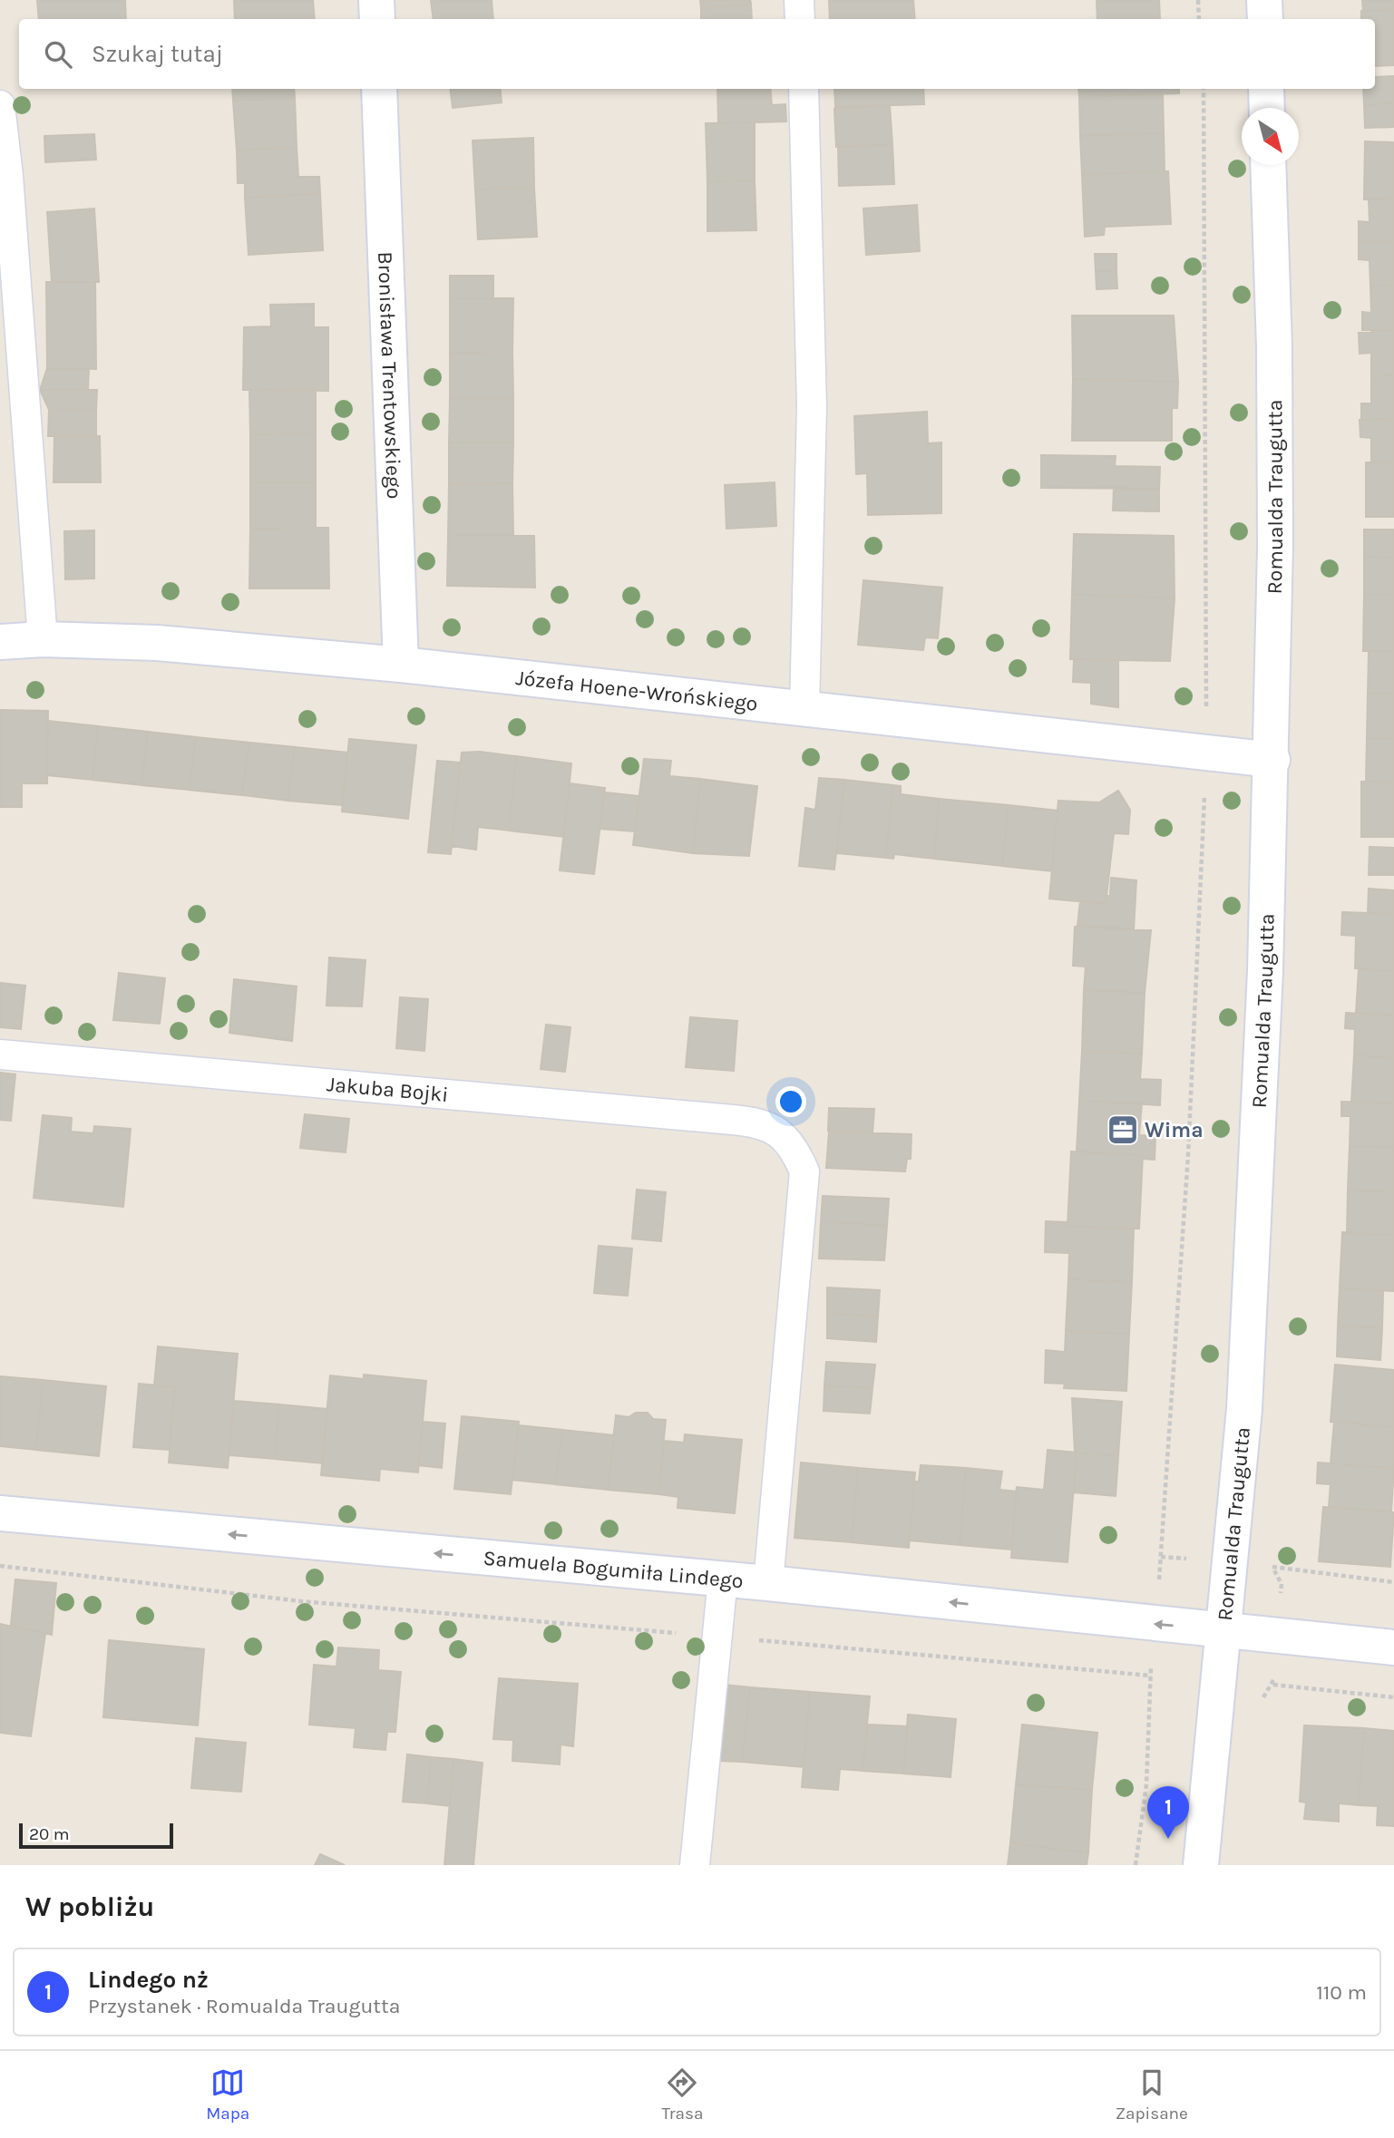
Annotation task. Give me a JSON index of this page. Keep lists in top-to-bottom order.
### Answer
{
  "streets": {
    "street": [
      "Bronisława Trentowskiego",
      "Romualda Traugutta",
      "Józefa Hoene-Wrońskiego",
      "Samuela Bogumiła Lindego"
    ],
    "lane": ["Jakuba Bojki"]
  },
  "crossings": [
    ["Bronisława Trentowskiego", "Józefa Hoene-Wrońskiego"],
    ["Romualda Traugutta", "Józefa Hoene-Wrońskiego"],
    ["Romualda Traugutta", "Samuela Bogumiła Lindego"],
    ["Jakuba Bojki", "Samuela Bogumiła Lindego"]
  ],
  "one_way": ["Samuela Bogumiła Lindego"],
  "places": {
    "office": ["Wima"]
  },
  "scale_bar": "20 m",
  "north": "bottom right",
  "page": {
    "search": "Szukaj tutaj",
    "pins": "1",
    "scale": "20 m",
    "heading": "W pobliżu",
    "list": [
      {
        "mark": "1",
        "name": "Lindego nż",
        "note": "Przystanek · Romualda Traugutta",
        "value": "110 m"
      }
    ],
    "nav": ["Mapa", "Trasa", "Zapisane"]
  }
}
